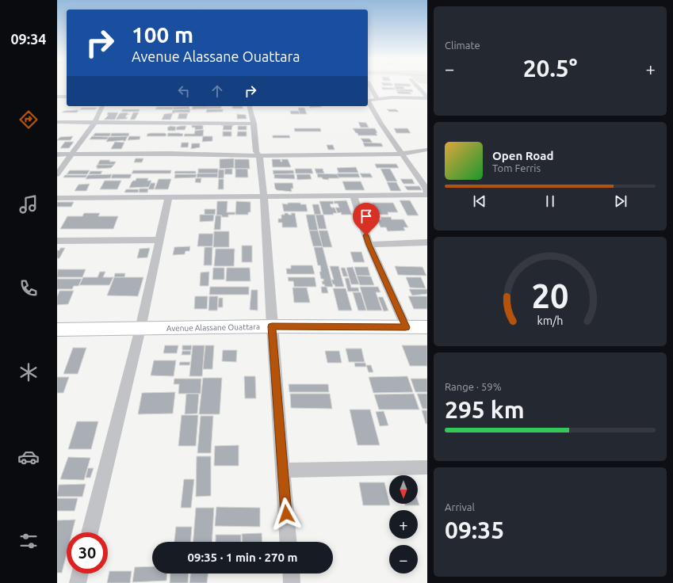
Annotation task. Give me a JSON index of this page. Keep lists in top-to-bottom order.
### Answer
{
  "streets": {
    "street": ["Avenue Alassane Ouattara"]
  },
  "north": "bottom",
  "page": {
    "tabs": "09:34",
    "tile": [
      "Climate",
      ["Range · 59%", "295 km"],
      ["Arrival", "09:35"]
    ],
    "turn": ["100 m", "Avenue Alassane Ouattara"],
    "heat": ["−", "20.5°", "+"],
    "song": ["Open Road", "Tom Ferris"],
    "map_buttons": ["+", "−"],
    "limit": "30",
    "trip": "09:35 · 1 min · 270 m",
    "gauge": ["20", "km/h"]
  }
}
